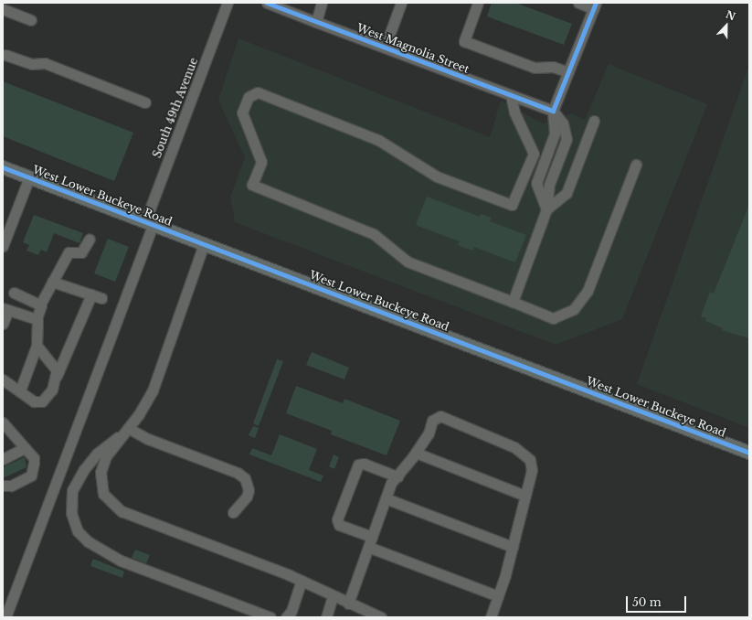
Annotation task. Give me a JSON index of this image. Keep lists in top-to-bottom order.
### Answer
{
  "streets": {
    "main road": ["West Lower Buckeye Road"],
    "street": ["West Magnolia Street", "South 49th Avenue"]
  },
  "crossings": [
    ["South 49th Avenue", "West Lower Buckeye Road"]
  ],
  "scale_bar": "50 m",
  "north": "top"
}
